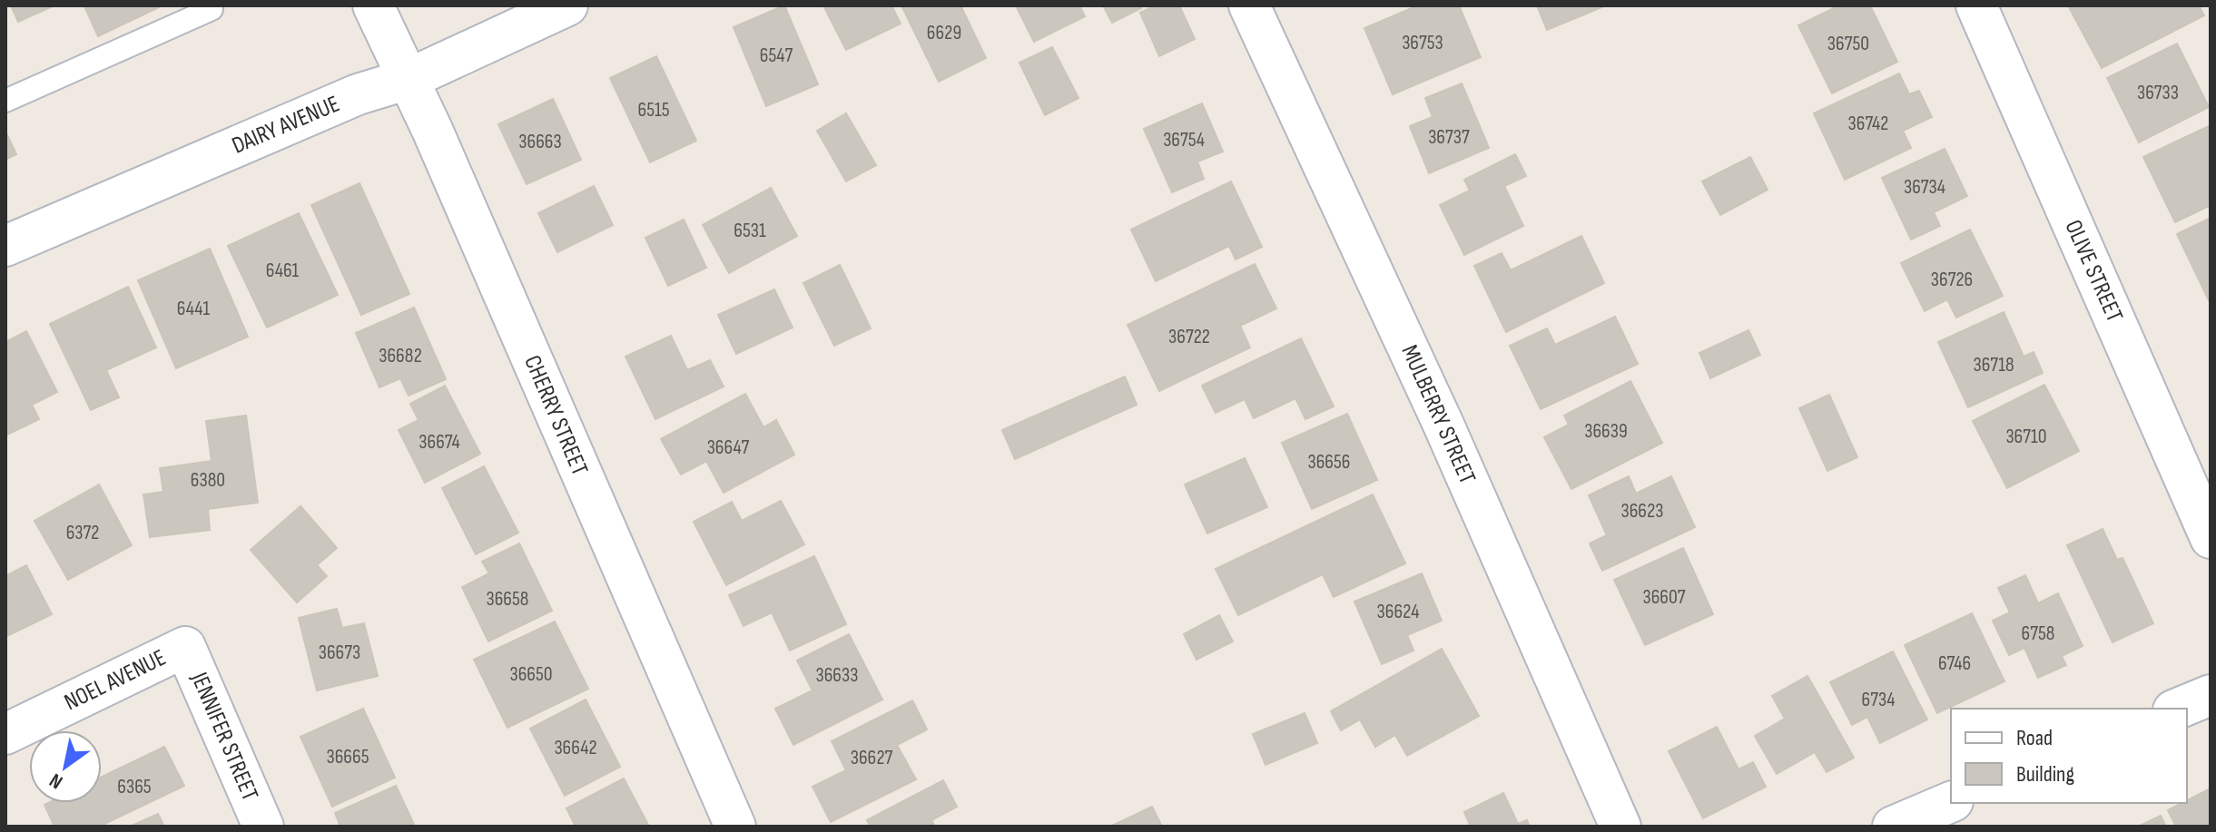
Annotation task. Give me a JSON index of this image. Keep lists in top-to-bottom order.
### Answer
{
  "streets": {
    "street": [
      "DAIRY AVENUE",
      "OLIVE STREET",
      "MULBERRY STREET",
      "CHERRY STREET",
      "NOEL AVENUE",
      "JENNIFER STREET"
    ]
  },
  "crossings": [
    ["DAIRY AVENUE", "CHERRY STREET"],
    ["NOEL AVENUE", "JENNIFER STREET"]
  ],
  "house_numbers": [
    "6629",
    "36753",
    "36750",
    "6547",
    "36733",
    "6515",
    "36742",
    "36737",
    "36754",
    "36663",
    "36734",
    "6531",
    "6461",
    "36726",
    "6441",
    "36722",
    "36682",
    "36718",
    "36639",
    "36710",
    "36674",
    "36647",
    "36656",
    "6380",
    "36623",
    "6372",
    "36607",
    "36658",
    "36624",
    "6758",
    "36673",
    "6746",
    "36650",
    "36633",
    "6734",
    "36642",
    "36665",
    "36627",
    "6365"
  ],
  "legend": ["Road", "Building"],
  "north": "bottom left"
}
